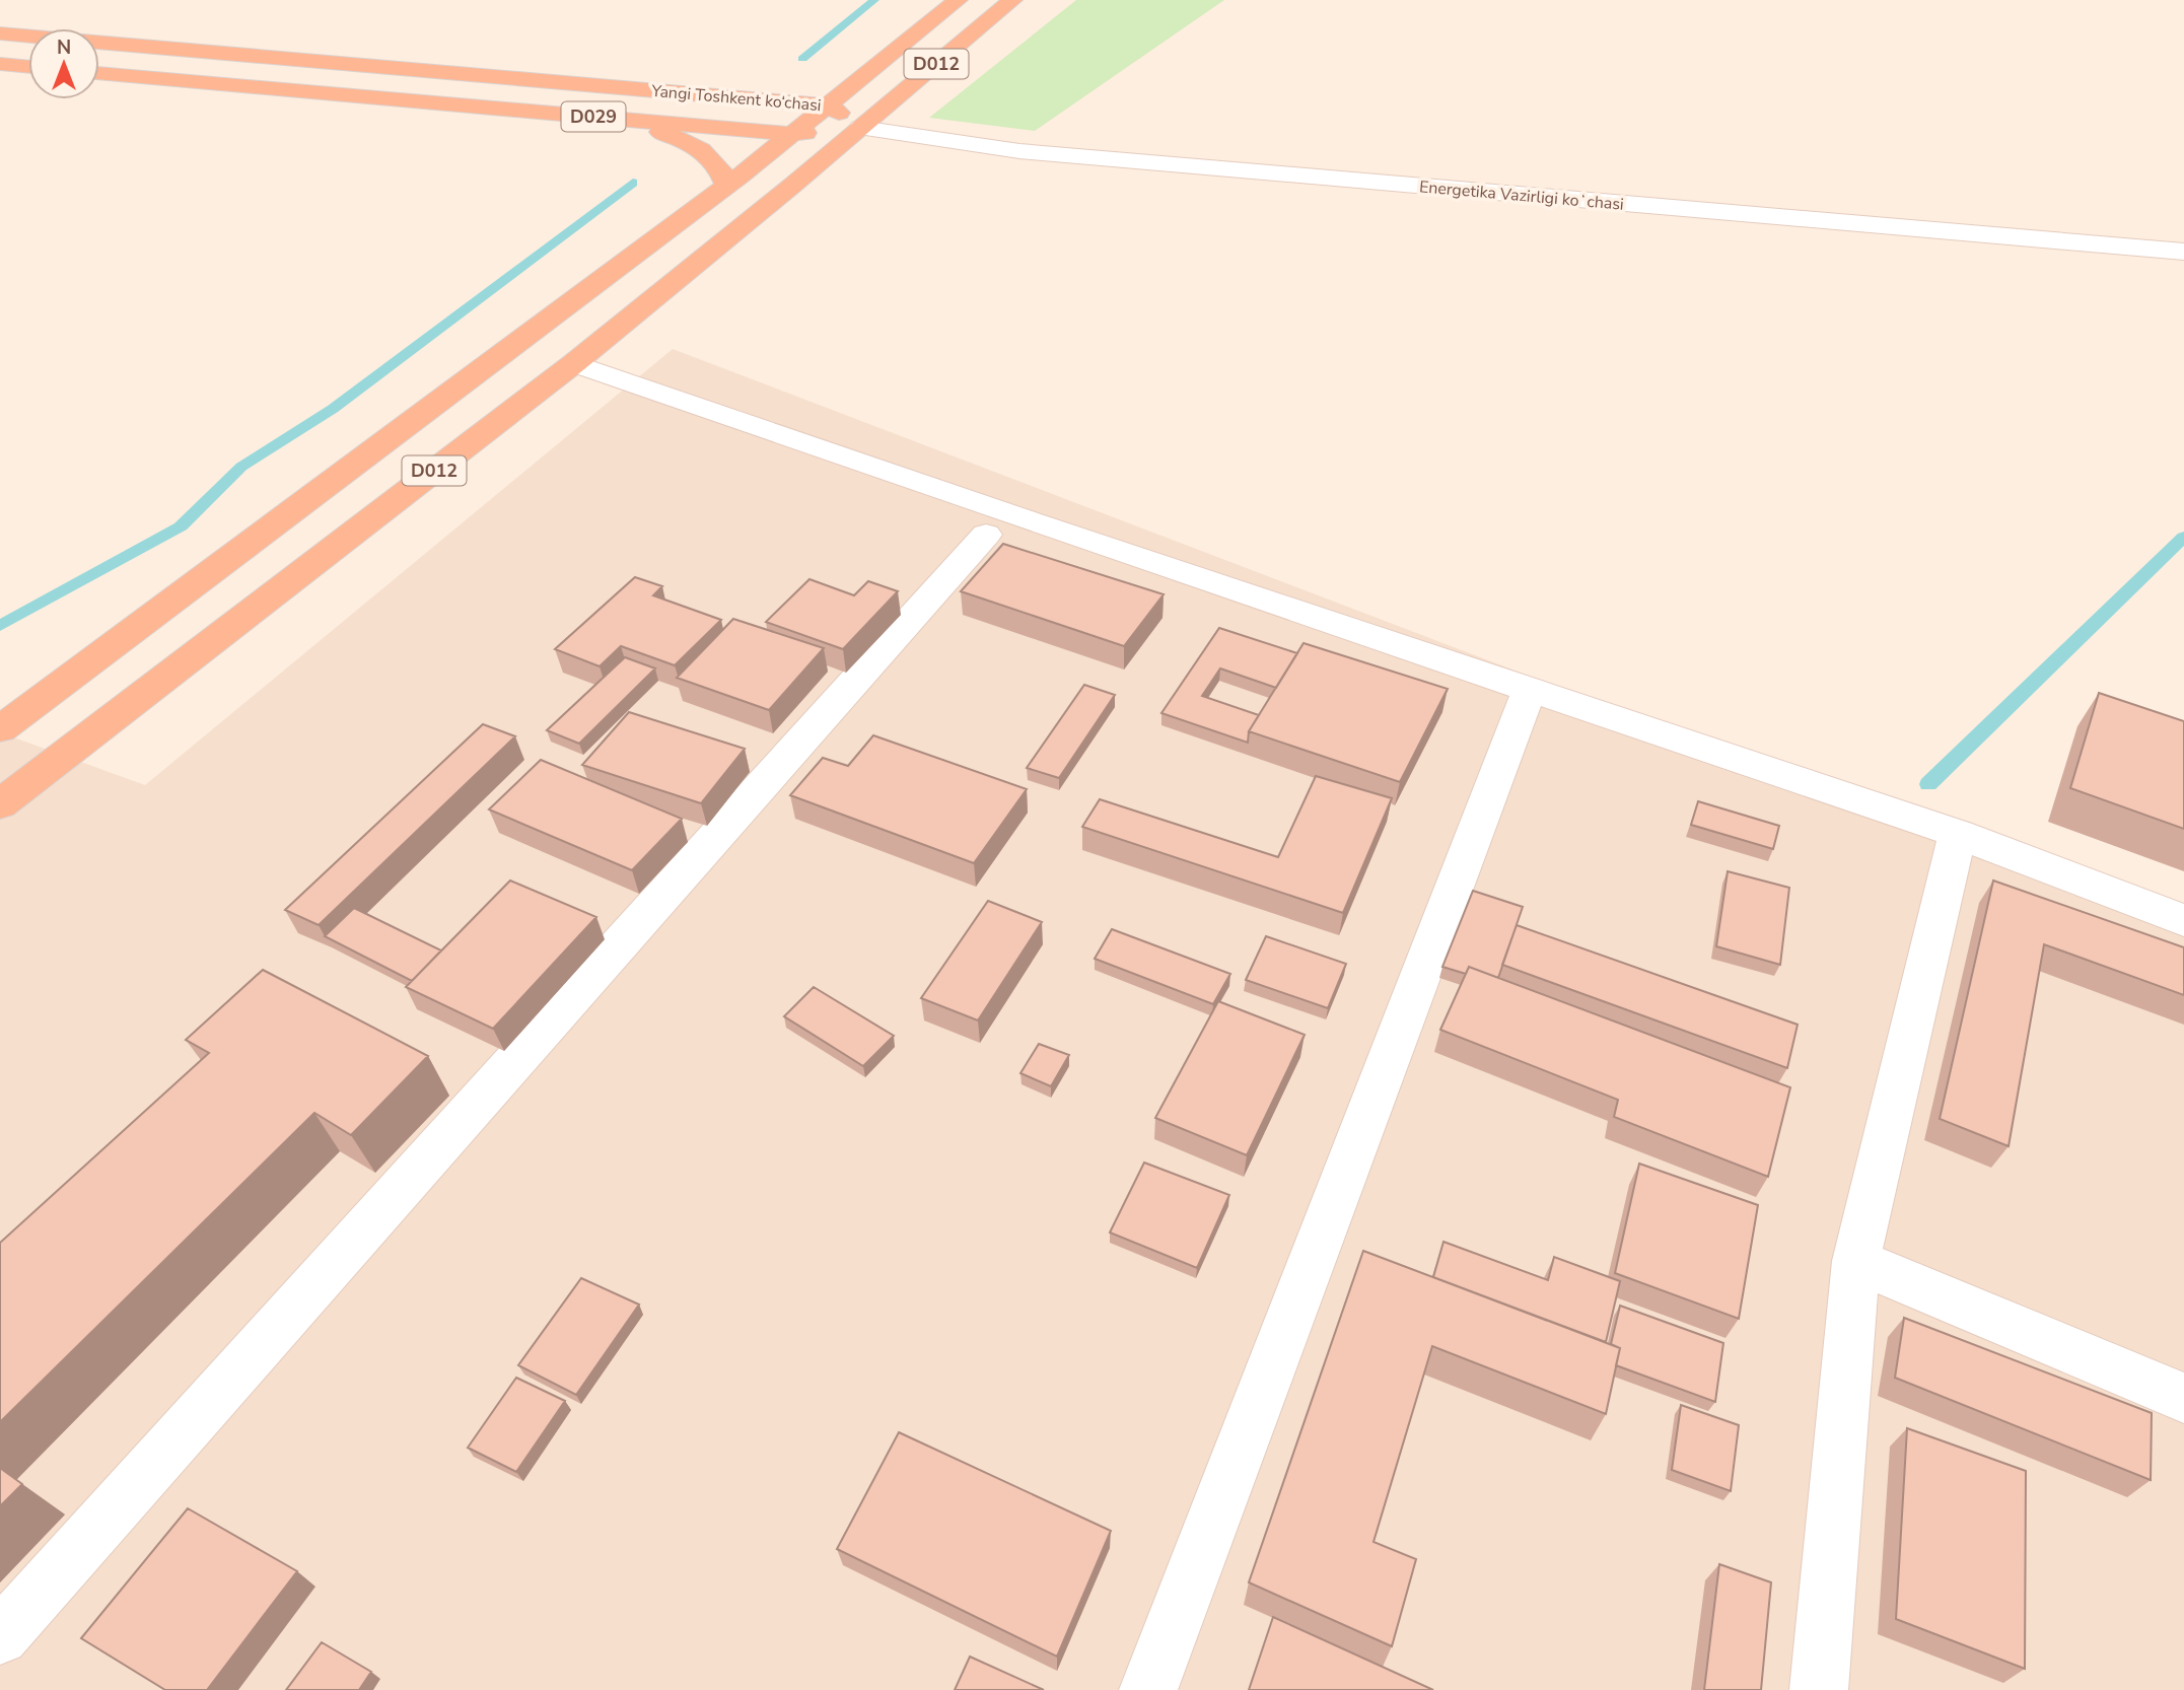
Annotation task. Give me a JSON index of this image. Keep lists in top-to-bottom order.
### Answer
{
  "streets": {
    "highway": ["D012", "Yangi Toshkent ko‘chasi", "D029"],
    "street": ["Energetika Vazirligi koʻchasi"]
  },
  "crossings": [
    ["D012", "Yangi Toshkent ko‘chasi"],
    ["D012", "Energetika Vazirligi koʻchasi"],
    ["Yangi Toshkent ko‘chasi", "Energetika Vazirligi koʻchasi"]
  ],
  "north": "top"
}
